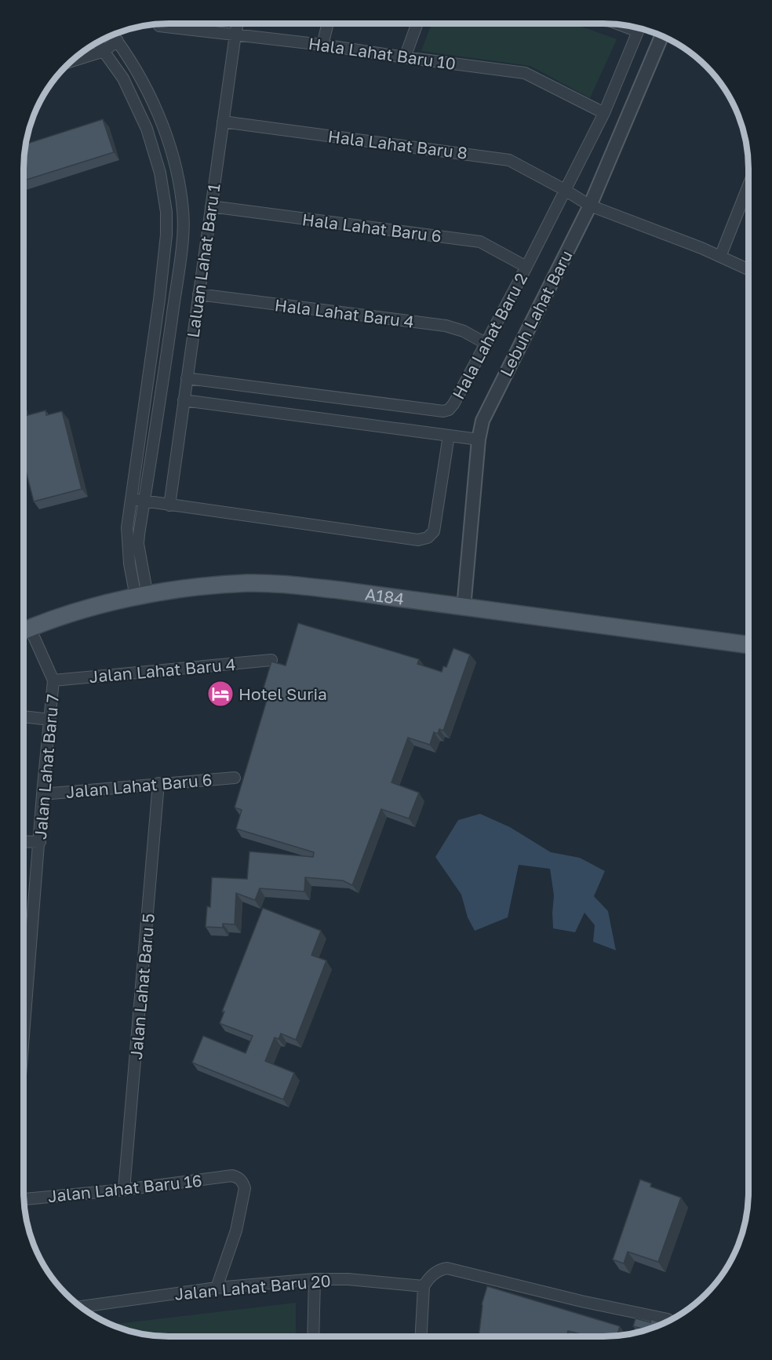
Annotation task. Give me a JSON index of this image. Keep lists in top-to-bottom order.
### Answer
{
  "streets": {
    "main road": ["A184"],
    "street": [
      "Hala Lahat Baru 10",
      "Hala Lahat Baru 8",
      "Hala Lahat Baru 6",
      "Laluan Lahat Baru 1",
      "Hala Lahat Baru 4",
      "Lebuh Lahat Baru",
      "Hala Lahat Baru 2",
      "Jalan Lahat Baru 4",
      "Jalan Lahat Baru 7",
      "Jalan Lahat Baru 6",
      "Jalan Lahat Baru 5",
      "Jalan Lahat Baru 16",
      "Jalan Lahat Baru 20"
    ]
  },
  "crossings": [
    ["Hala Lahat Baru 10", "Laluan Lahat Baru 1"],
    ["Hala Lahat Baru 10", "Hala Lahat Baru 2"],
    ["Hala Lahat Baru 8", "Laluan Lahat Baru 1"],
    ["Hala Lahat Baru 8", "Lebuh Lahat Baru"],
    ["Hala Lahat Baru 8", "Hala Lahat Baru 2"],
    ["Hala Lahat Baru 6", "Laluan Lahat Baru 1"],
    ["Hala Lahat Baru 6", "Hala Lahat Baru 2"],
    ["Laluan Lahat Baru 1", "Hala Lahat Baru 4"],
    ["Laluan Lahat Baru 1", "Hala Lahat Baru 2"],
    ["Hala Lahat Baru 4", "Hala Lahat Baru 2"],
    ["Lebuh Lahat Baru", "A184"],
    ["Jalan Lahat Baru 4", "Jalan Lahat Baru 7"],
    ["Jalan Lahat Baru 7", "Jalan Lahat Baru 6"],
    ["Jalan Lahat Baru 6", "Jalan Lahat Baru 5"],
    ["Jalan Lahat Baru 5", "Jalan Lahat Baru 16"],
    ["Jalan Lahat Baru 16", "Jalan Lahat Baru 20"]
  ],
  "places": {
    "hotel": ["Hotel Suria"]
  }
}
